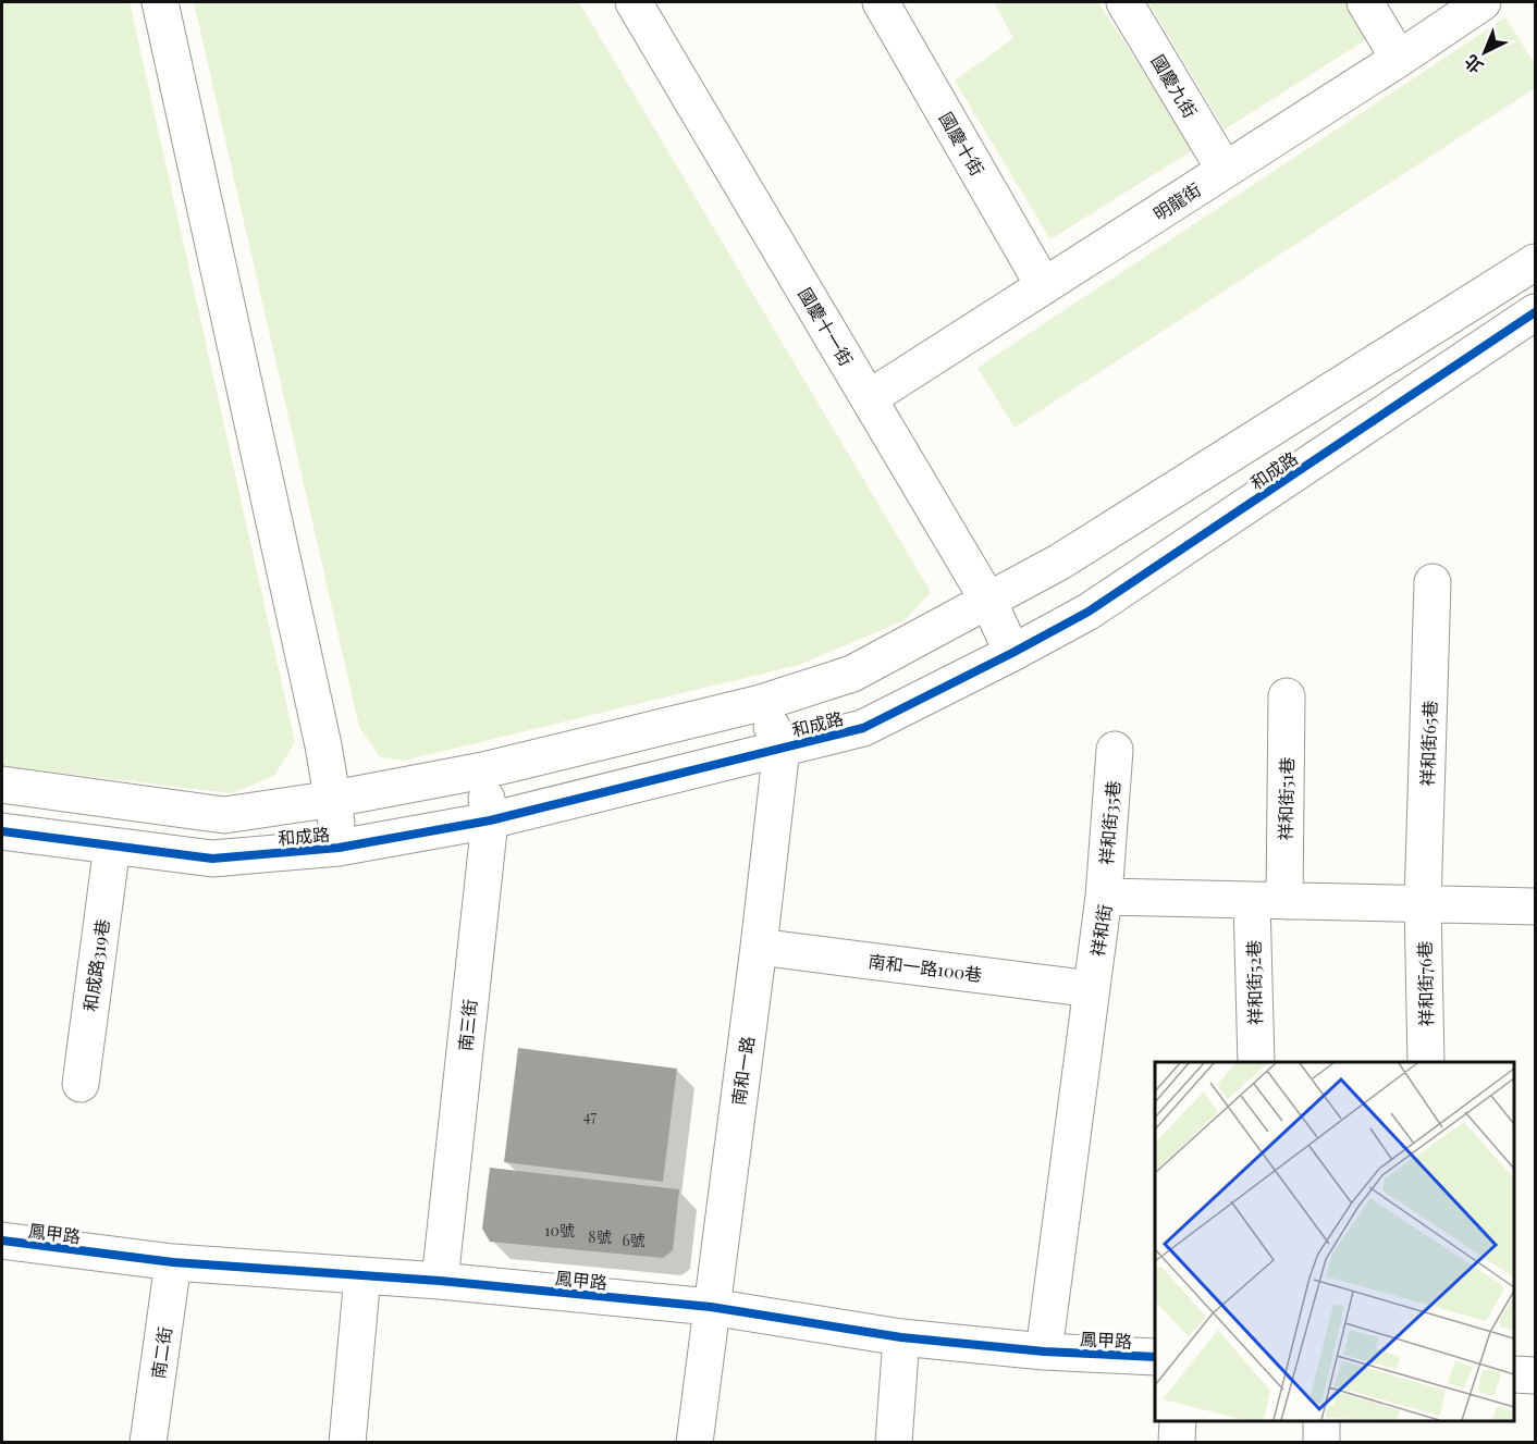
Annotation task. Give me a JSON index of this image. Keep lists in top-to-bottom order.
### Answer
{
  "streets": {
    "street": [
      "國慶九街",
      "國慶十街",
      "明龍街",
      "國慶十一街",
      "和成路",
      "祥和街65巷",
      "祥和街51巷",
      "祥和街35巷",
      "祥和街",
      "和成路319巷",
      "南和一路100巷",
      "祥和街52巷",
      "祥和街76巷",
      "南三街",
      "南和一路",
      "鳳甲路",
      "南二街"
    ]
  },
  "crossings": [
    ["國慶九街", "明龍街"],
    ["國慶十街", "明龍街"],
    ["明龍街", "國慶十一街"],
    ["國慶十一街", "和成路"],
    ["和成路", "和成路319巷"],
    ["和成路", "南三街"],
    ["和成路", "南和一路"],
    ["祥和街65巷", "祥和街"],
    ["祥和街65巷", "祥和街76巷"],
    ["祥和街51巷", "祥和街"],
    ["祥和街51巷", "祥和街52巷"],
    ["祥和街35巷", "祥和街"],
    ["祥和街", "南和一路100巷"],
    ["祥和街", "祥和街52巷"],
    ["祥和街", "祥和街76巷"],
    ["祥和街", "鳳甲路"],
    ["南和一路100巷", "南和一路"],
    ["南三街", "鳳甲路"],
    ["南和一路", "鳳甲路"],
    ["鳳甲路", "南二街"]
  ],
  "house_numbers": [
    "47",
    "10號",
    "8號",
    "6號"
  ],
  "north": "bottom left"
}
